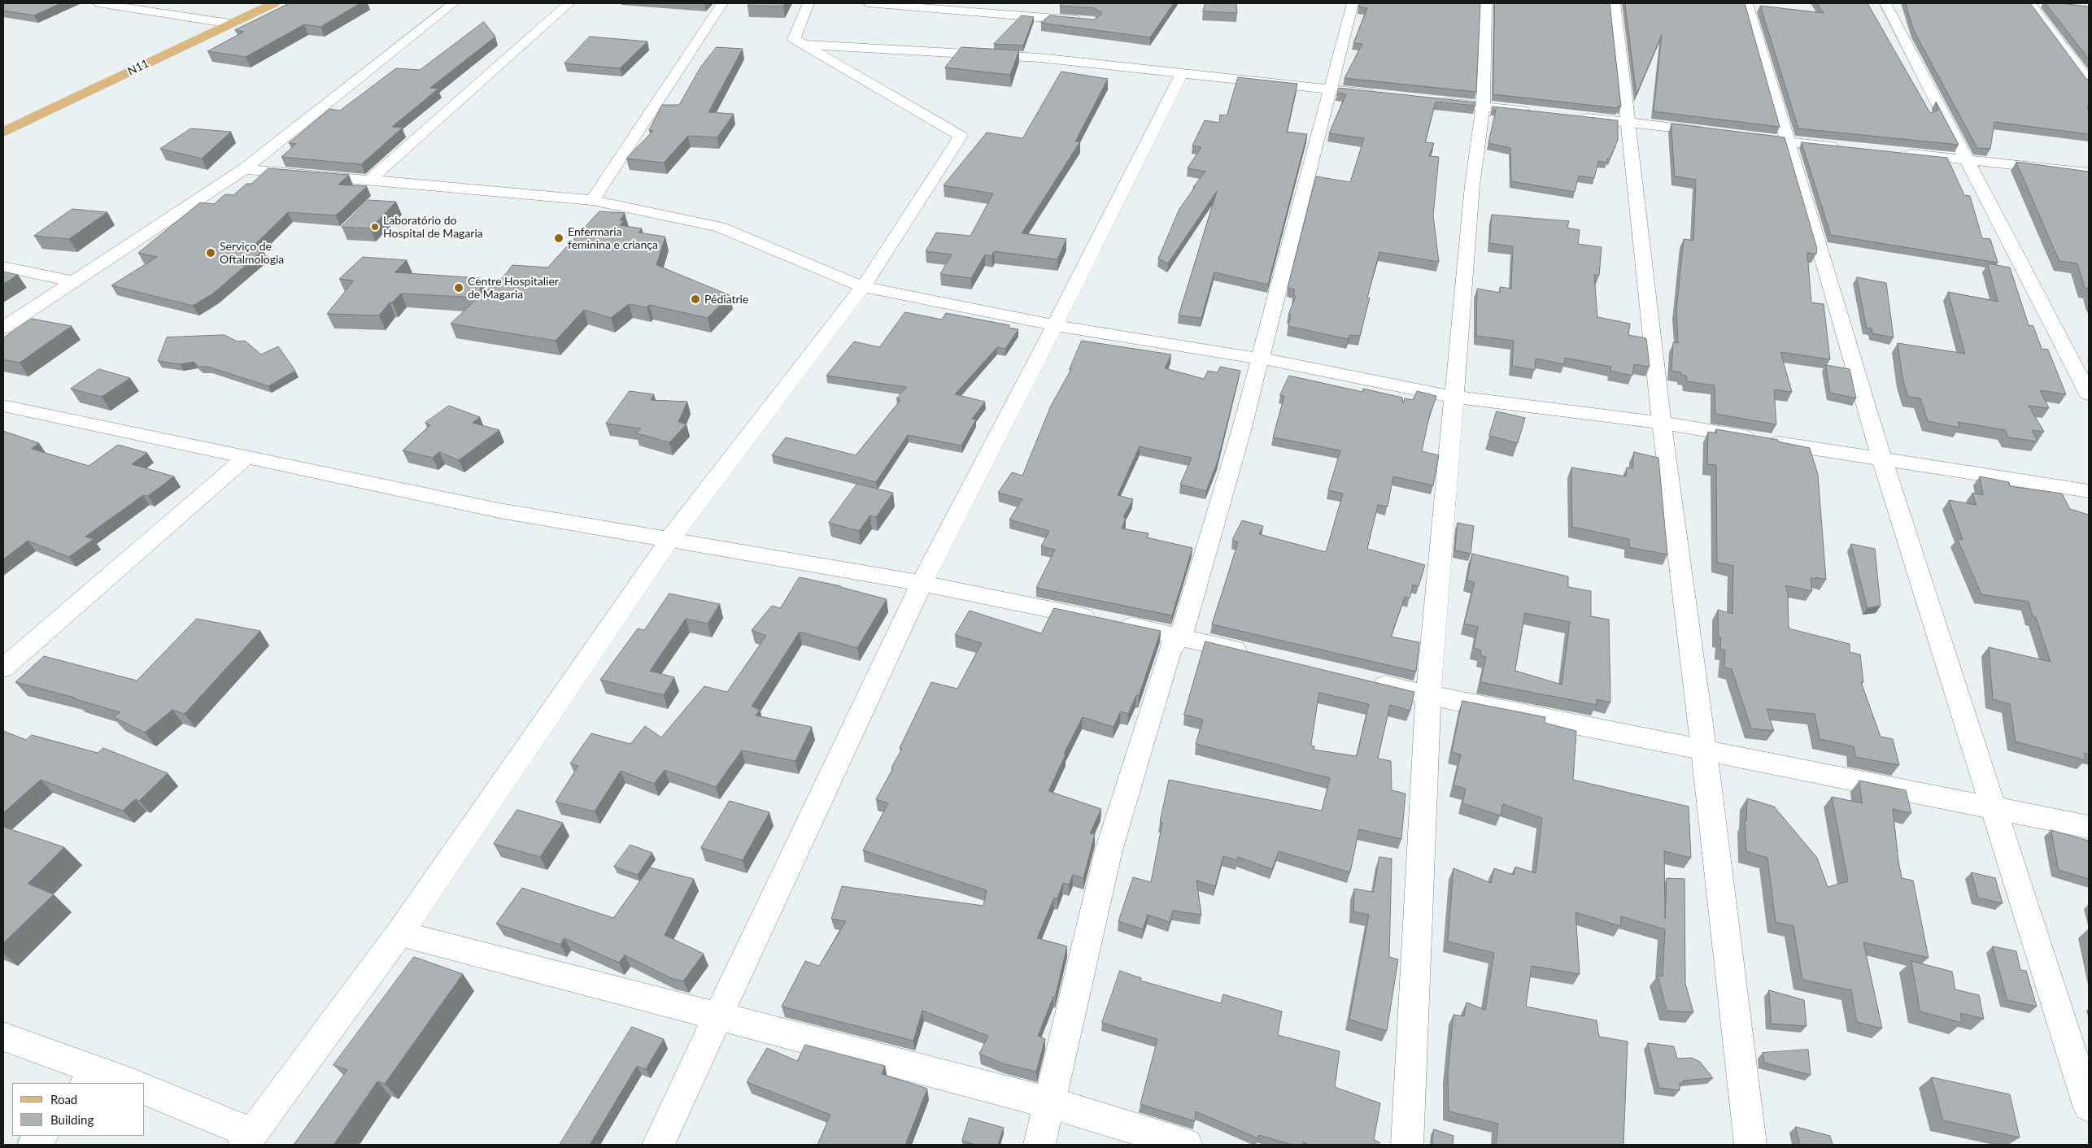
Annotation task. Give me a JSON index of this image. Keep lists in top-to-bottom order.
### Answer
{
  "streets": {
    "main road": ["N11"]
  },
  "places": [
    "Laboratório do Hospital de Magaria",
    "Enfermaria feminina e criança",
    "Serviço de Oftalmologia",
    "Centre Hospitalier de Magaria",
    "Pédiatrie"
  ],
  "legend": ["Road", "Building"]
}
